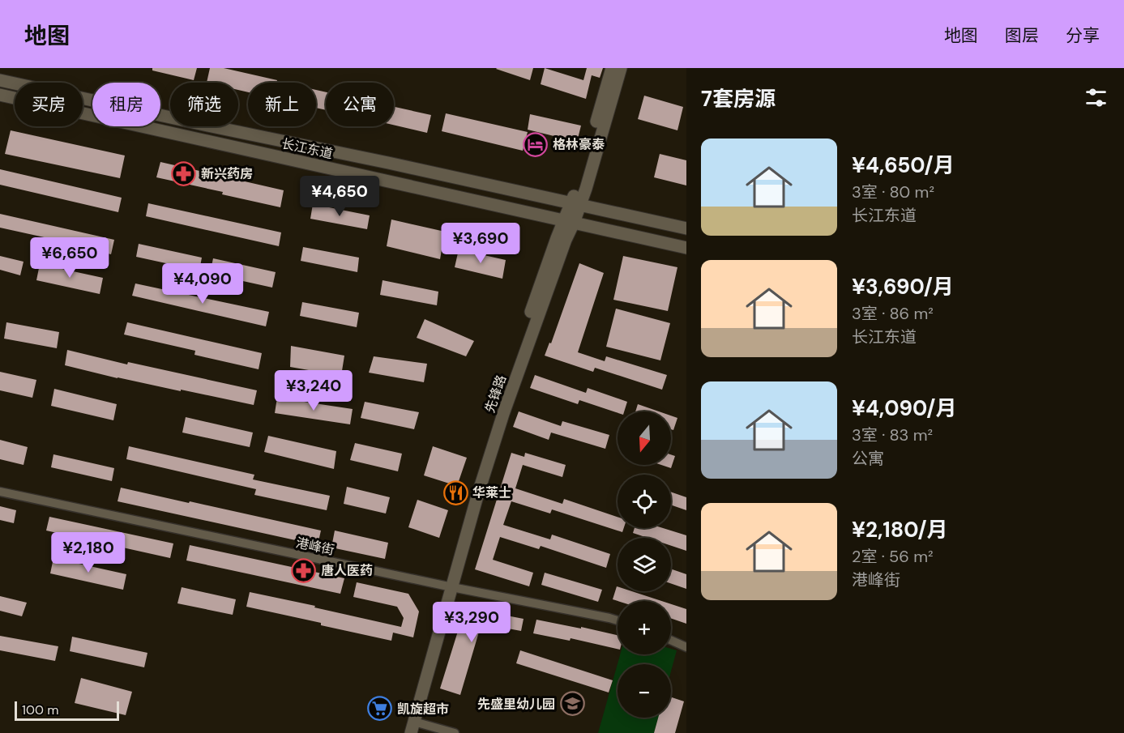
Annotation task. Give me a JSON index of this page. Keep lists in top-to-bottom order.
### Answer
{
  "streets": {
    "main road": ["长江东道", "先锋路"],
    "street": ["港峰街"]
  },
  "crossings": [
    ["长江东道", "先锋路"],
    ["先锋路", "港峰街"]
  ],
  "places": {
    "hotel": ["格林豪泰"],
    "pharmacy": ["新兴药房", "唐人医药"],
    "restaurant": ["华莱士"],
    "school or university": ["先盛里幼儿园"],
    "supermarket": ["凯旋超市"]
  },
  "scale_bar": "100 m",
  "north": "bottom",
  "page": {
    "header": "地图",
    "nav": ["地图", "图层", "分享"],
    "heading": "7套房源",
    "chip": [
      "买房",
      "租房",
      "筛选",
      "新上",
      "公寓"
    ],
    "list": [
      {
        "name": "¥4,650/月",
        "note": "3室 · 80 m² · 长江东道"
      },
      {
        "name": "¥3,690/月",
        "note": "3室 · 86 m² · 长江东道"
      },
      {
        "name": "¥4,090/月",
        "note": "3室 · 83 m² · 公寓"
      },
      {
        "name": "¥2,180/月",
        "note": "2室 · 56 m² · 港峰街"
      }
    ],
    "price": [
      "¥4,650",
      "¥3,690",
      "¥6,650",
      "¥4,090",
      "¥3,240",
      "¥2,180",
      "¥3,290"
    ],
    "map_buttons": ["+", "−"],
    "scale": "100 m"
  }
}
